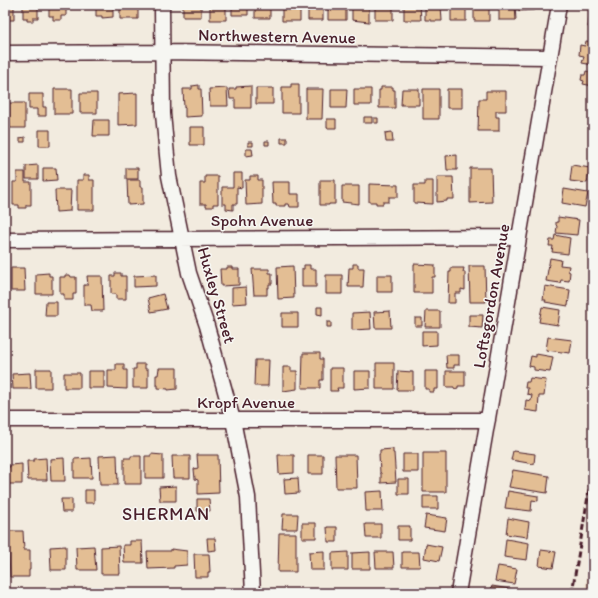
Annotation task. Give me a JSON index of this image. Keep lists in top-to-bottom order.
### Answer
{
  "streets": {
    "street": [
      "Northwestern Avenue",
      "Spohn Avenue",
      "Huxley Street",
      "Loftsgordon Avenue",
      "Kropf Avenue"
    ]
  },
  "crossings": [
    ["Northwestern Avenue", "Huxley Street"],
    ["Northwestern Avenue", "Loftsgordon Avenue"],
    ["Spohn Avenue", "Huxley Street"],
    ["Spohn Avenue", "Loftsgordon Avenue"],
    ["Huxley Street", "Kropf Avenue"],
    ["Loftsgordon Avenue", "Kropf Avenue"]
  ],
  "districts": ["SHERMAN"]
}
